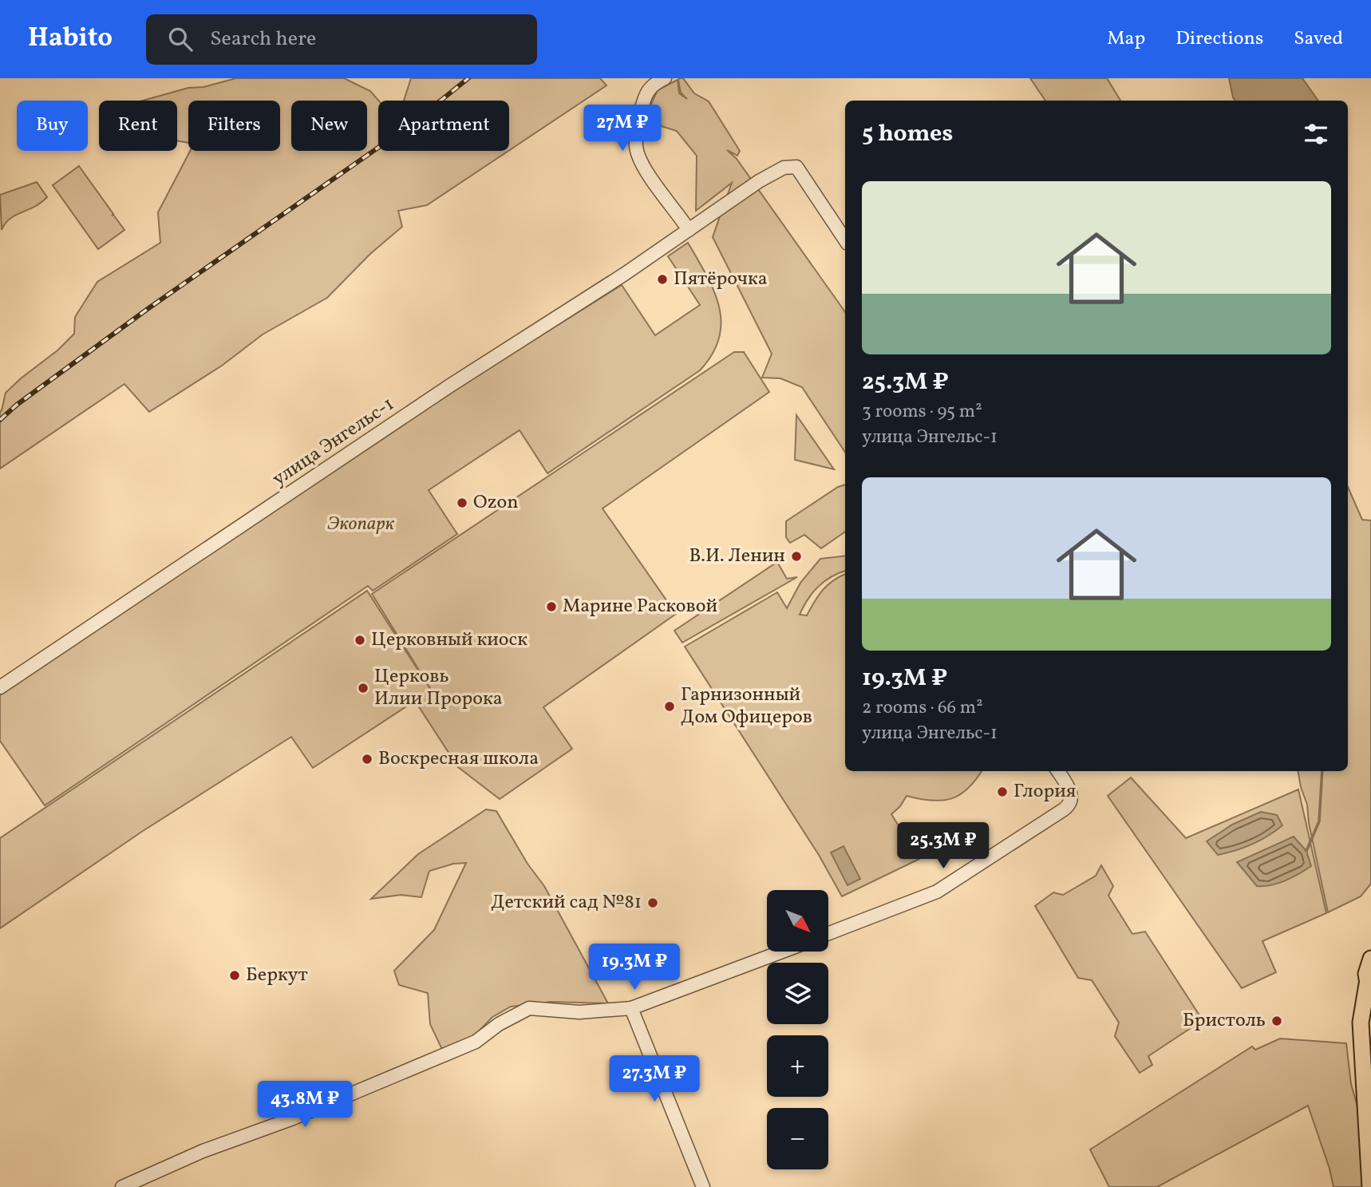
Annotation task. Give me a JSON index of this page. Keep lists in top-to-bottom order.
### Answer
{
  "streets": {
    "street": ["улица Энгельс-1"]
  },
  "parks": ["Экопарк"],
  "places": [
    "Пятёрочка",
    "Ozon",
    "В.И. Ленин",
    "Марине Расковой",
    "Церковный киоск",
    "Церковь Илии Пророка",
    "Гарнизонный Дом Офицеров",
    "Воскресная школа",
    "Глория",
    "Детский сад №81",
    "Беркут",
    "Бристоль"
  ],
  "north": "bottom right",
  "page": {
    "header": "Habito",
    "search": "Search here",
    "nav": ["Map", "Directions", "Saved"],
    "chip": [
      "Buy",
      "Rent",
      "Filters",
      "New",
      "Apartment"
    ],
    "heading": "5 homes",
    "price": [
      "27M ₽",
      "25.3M ₽",
      "19.3M ₽",
      "27.3M ₽",
      "43.8M ₽"
    ],
    "list": [
      {
        "name": "25.3M ₽",
        "note": "3 rooms · 95 m² · улица Энгельс-1"
      },
      {
        "name": "19.3M ₽",
        "note": "2 rooms · 66 m² · улица Энгельс-1"
      }
    ],
    "map_buttons": ["+", "−"]
  }
}
